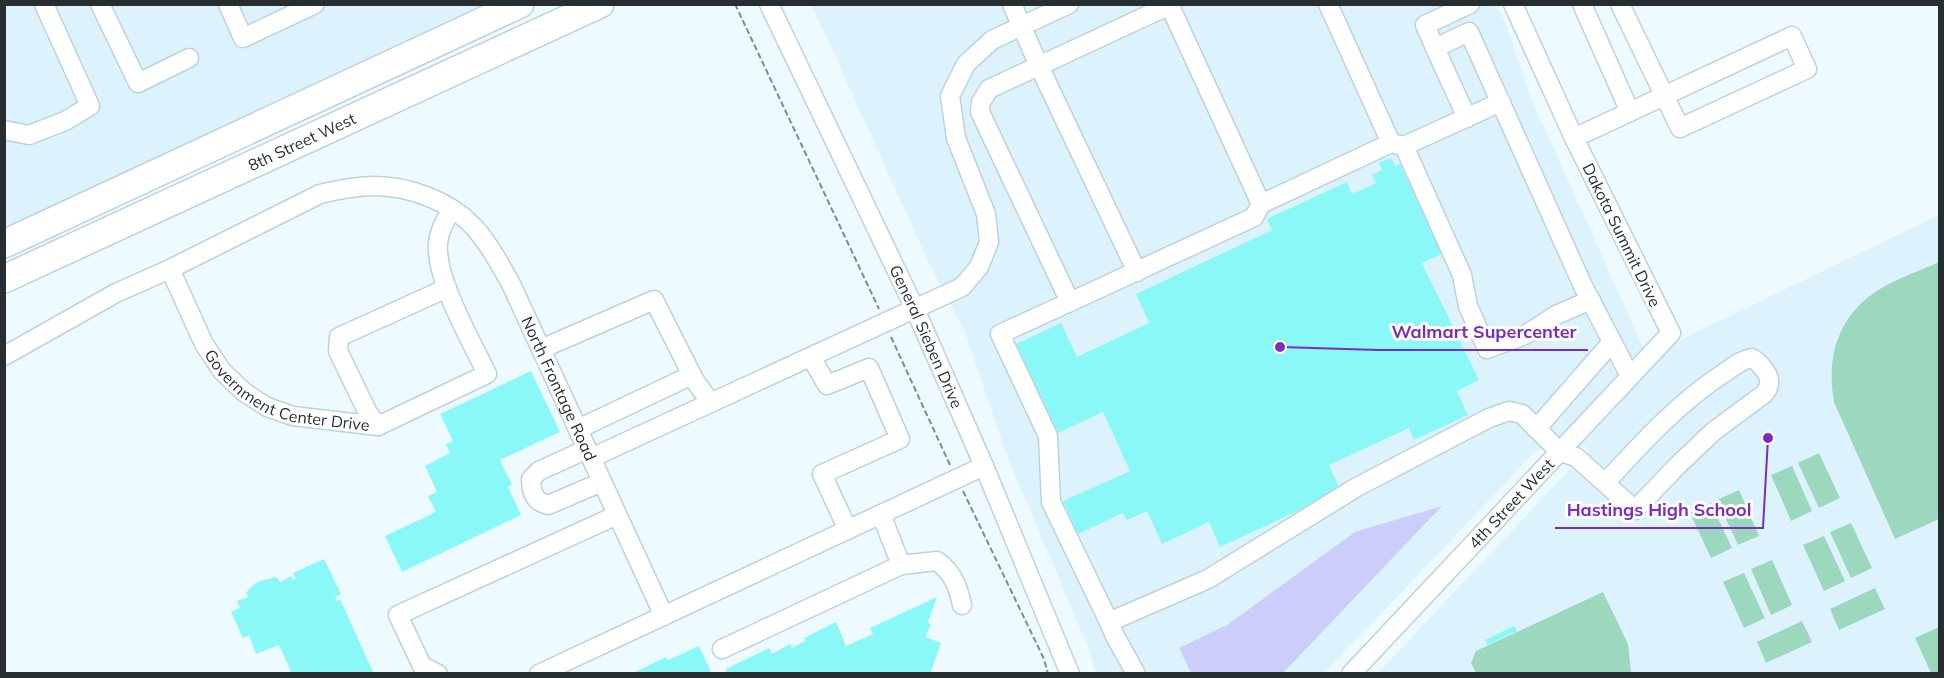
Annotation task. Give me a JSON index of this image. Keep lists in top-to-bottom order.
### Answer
{
  "streets": {
    "highway": ["8th Street West"],
    "street": [
      "Dakota Summit Drive",
      "General Sieben Drive",
      "North Frontage Road",
      "Government Center Drive",
      "4th Street West"
    ]
  },
  "crossings": [
    ["Dakota Summit Drive", "4th Street West"],
    ["General Sieben Drive", "North Frontage Road"],
    ["North Frontage Road", "Government Center Drive"]
  ],
  "places": ["Walmart Supercenter", "Hastings High School"]
}
